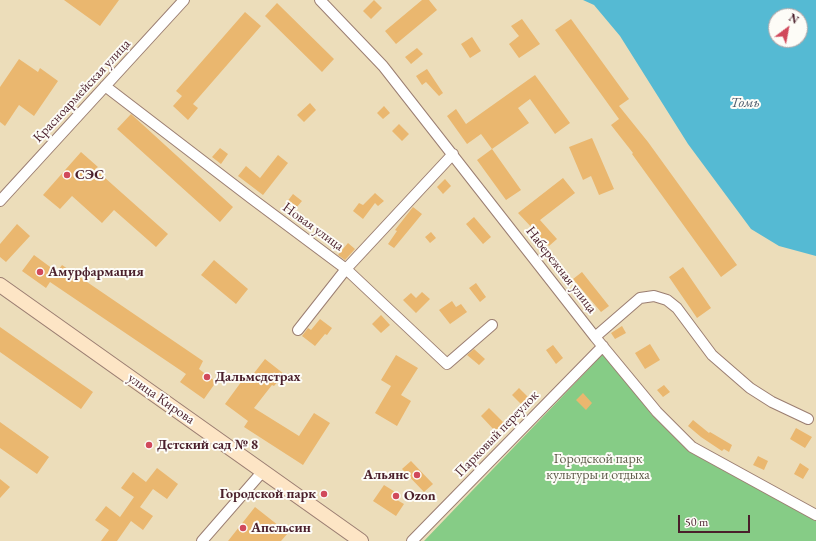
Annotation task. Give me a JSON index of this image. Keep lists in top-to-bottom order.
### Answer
{
  "streets": {
    "main road": ["улица Кирова"],
    "street": [
      "Красноармейская улица",
      "Новая улица",
      "Набережная улица",
      "Парковый переулок"
    ]
  },
  "crossings": [
    ["Красноармейская улица", "Новая улица"],
    ["Набережная улица", "Парковый переулок"]
  ],
  "water": ["Томь"],
  "parks": ["Городской парк культуры и отдыха"],
  "places": [
    "СЭС",
    "Амурфармация",
    "Дальмедстрах",
    "Детский сад № 8",
    "Альянс",
    "Городской парк",
    "Ozon",
    "Апельсин"
  ],
  "scale_bar": "50 m",
  "north": "top right"
}
